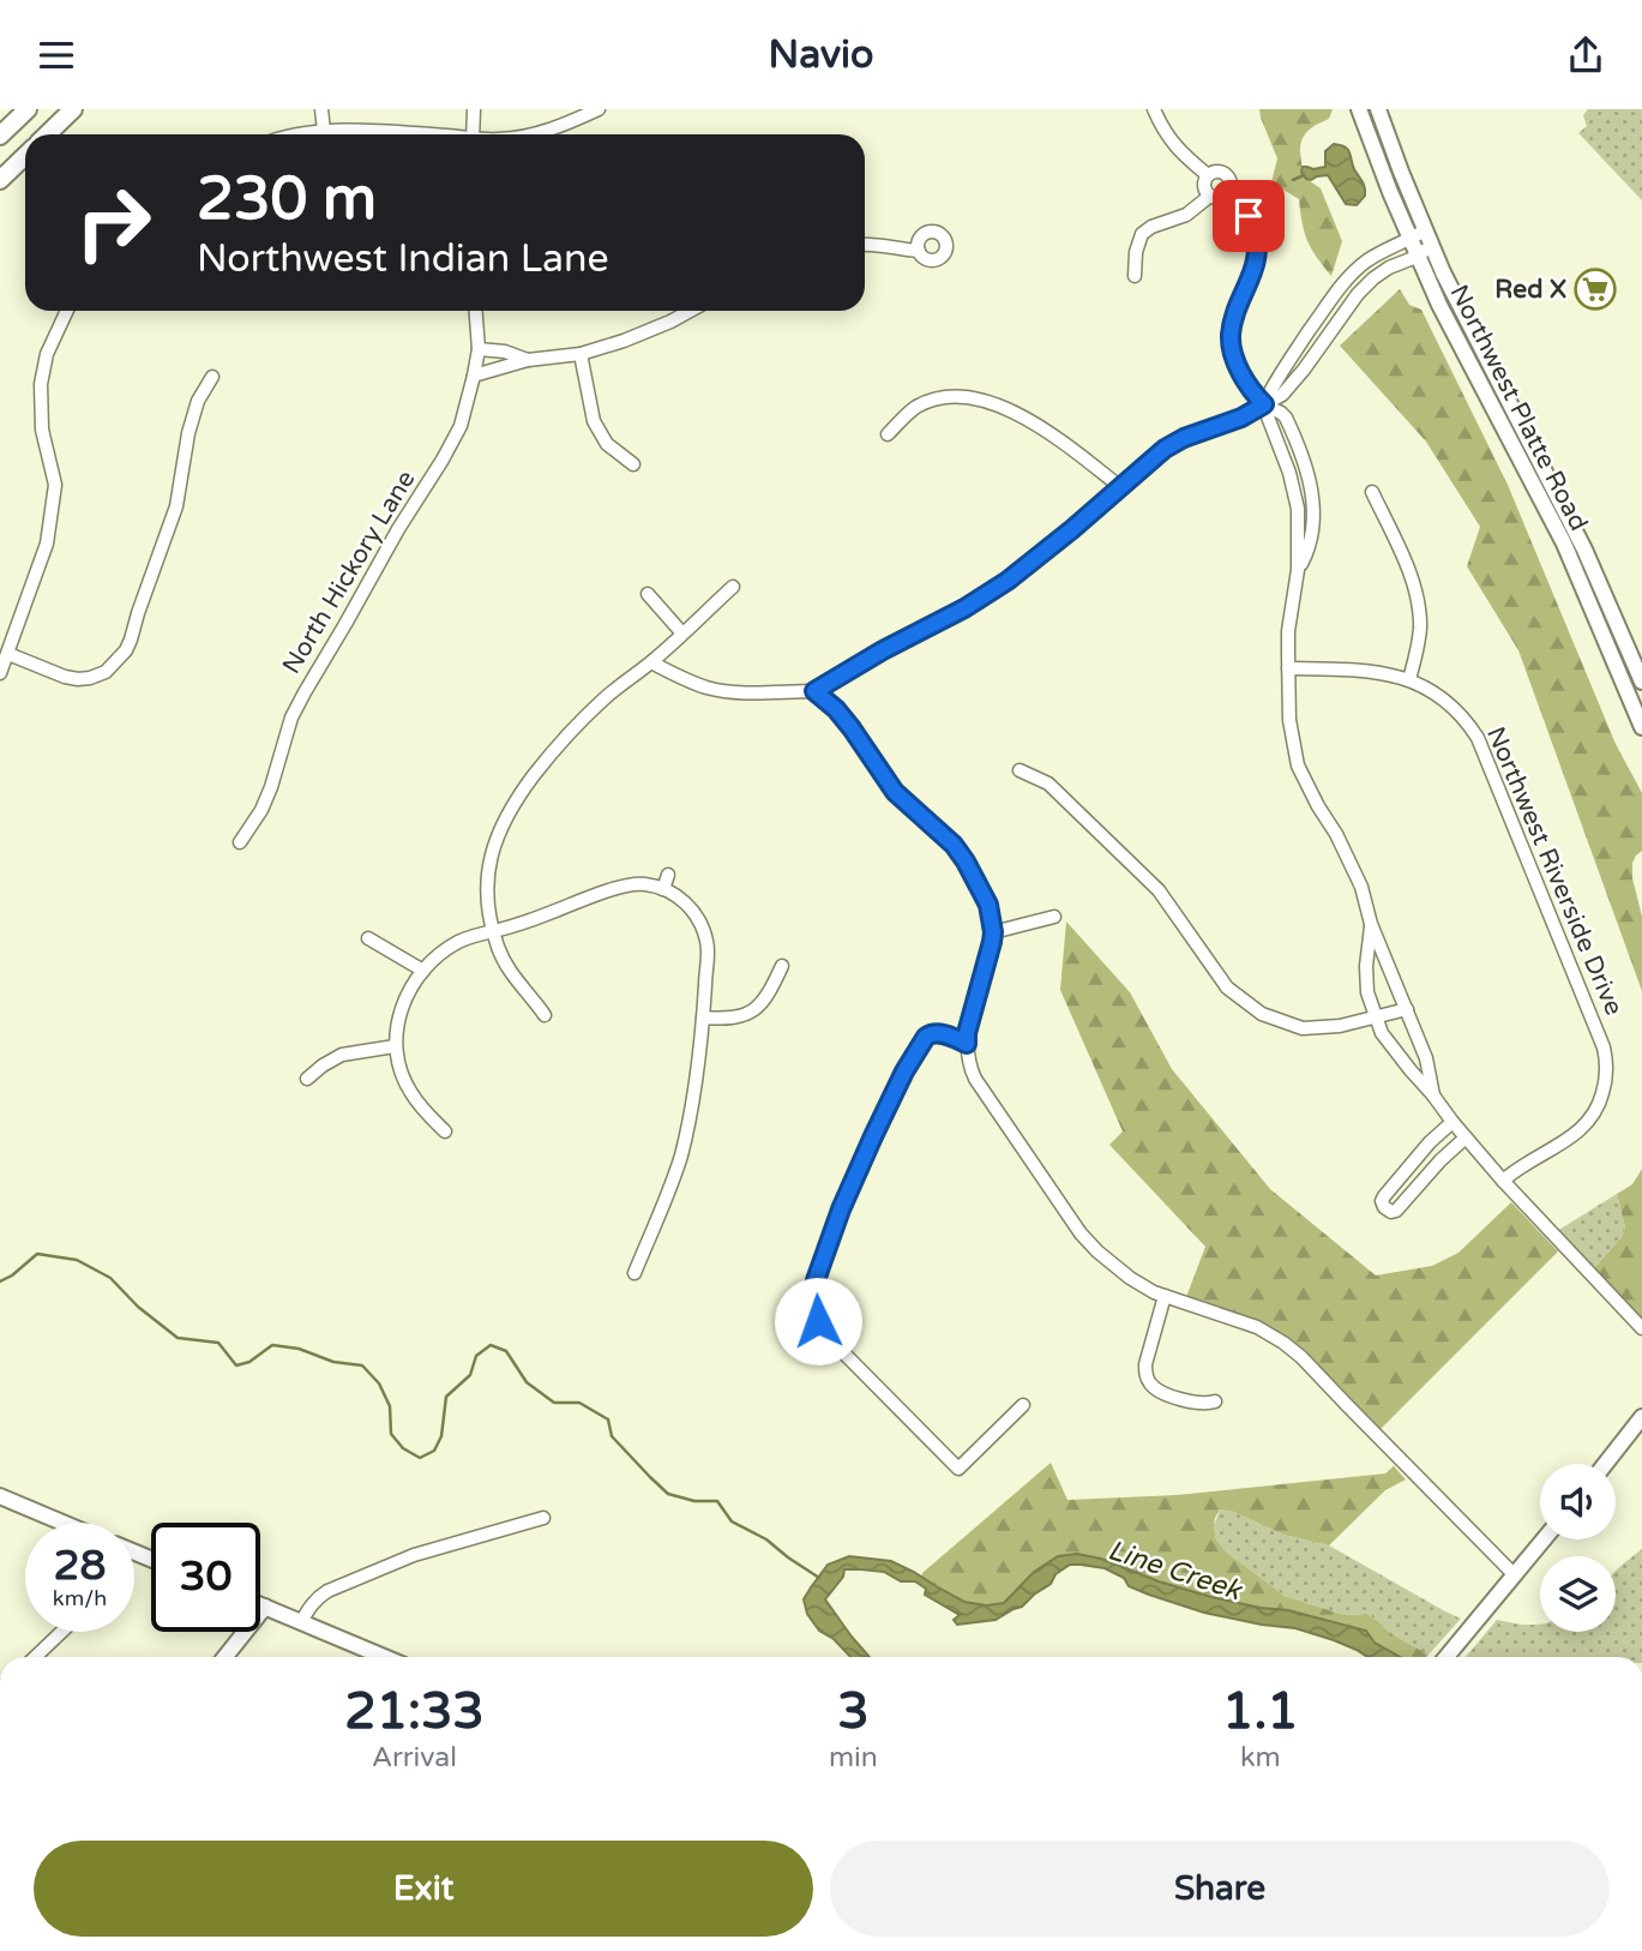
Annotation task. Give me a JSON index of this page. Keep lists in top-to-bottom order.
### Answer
{
  "streets": {
    "main road": ["Northwest Platte Road"],
    "street": ["North Hickory Lane", "Northwest Riverside Drive"]
  },
  "water": ["Line Creek"],
  "places": {
    "supermarket": ["Red X"]
  },
  "page": {
    "header": "Navio",
    "turn": ["230 m", "Northwest Indian Lane"],
    "speed": "28 km/h",
    "limit": "30",
    "eta": [
      "21:33",
      "Arrival",
      "3",
      "min",
      "1.1",
      "km"
    ],
    "buttons": ["Exit", "Share"]
  }
}
